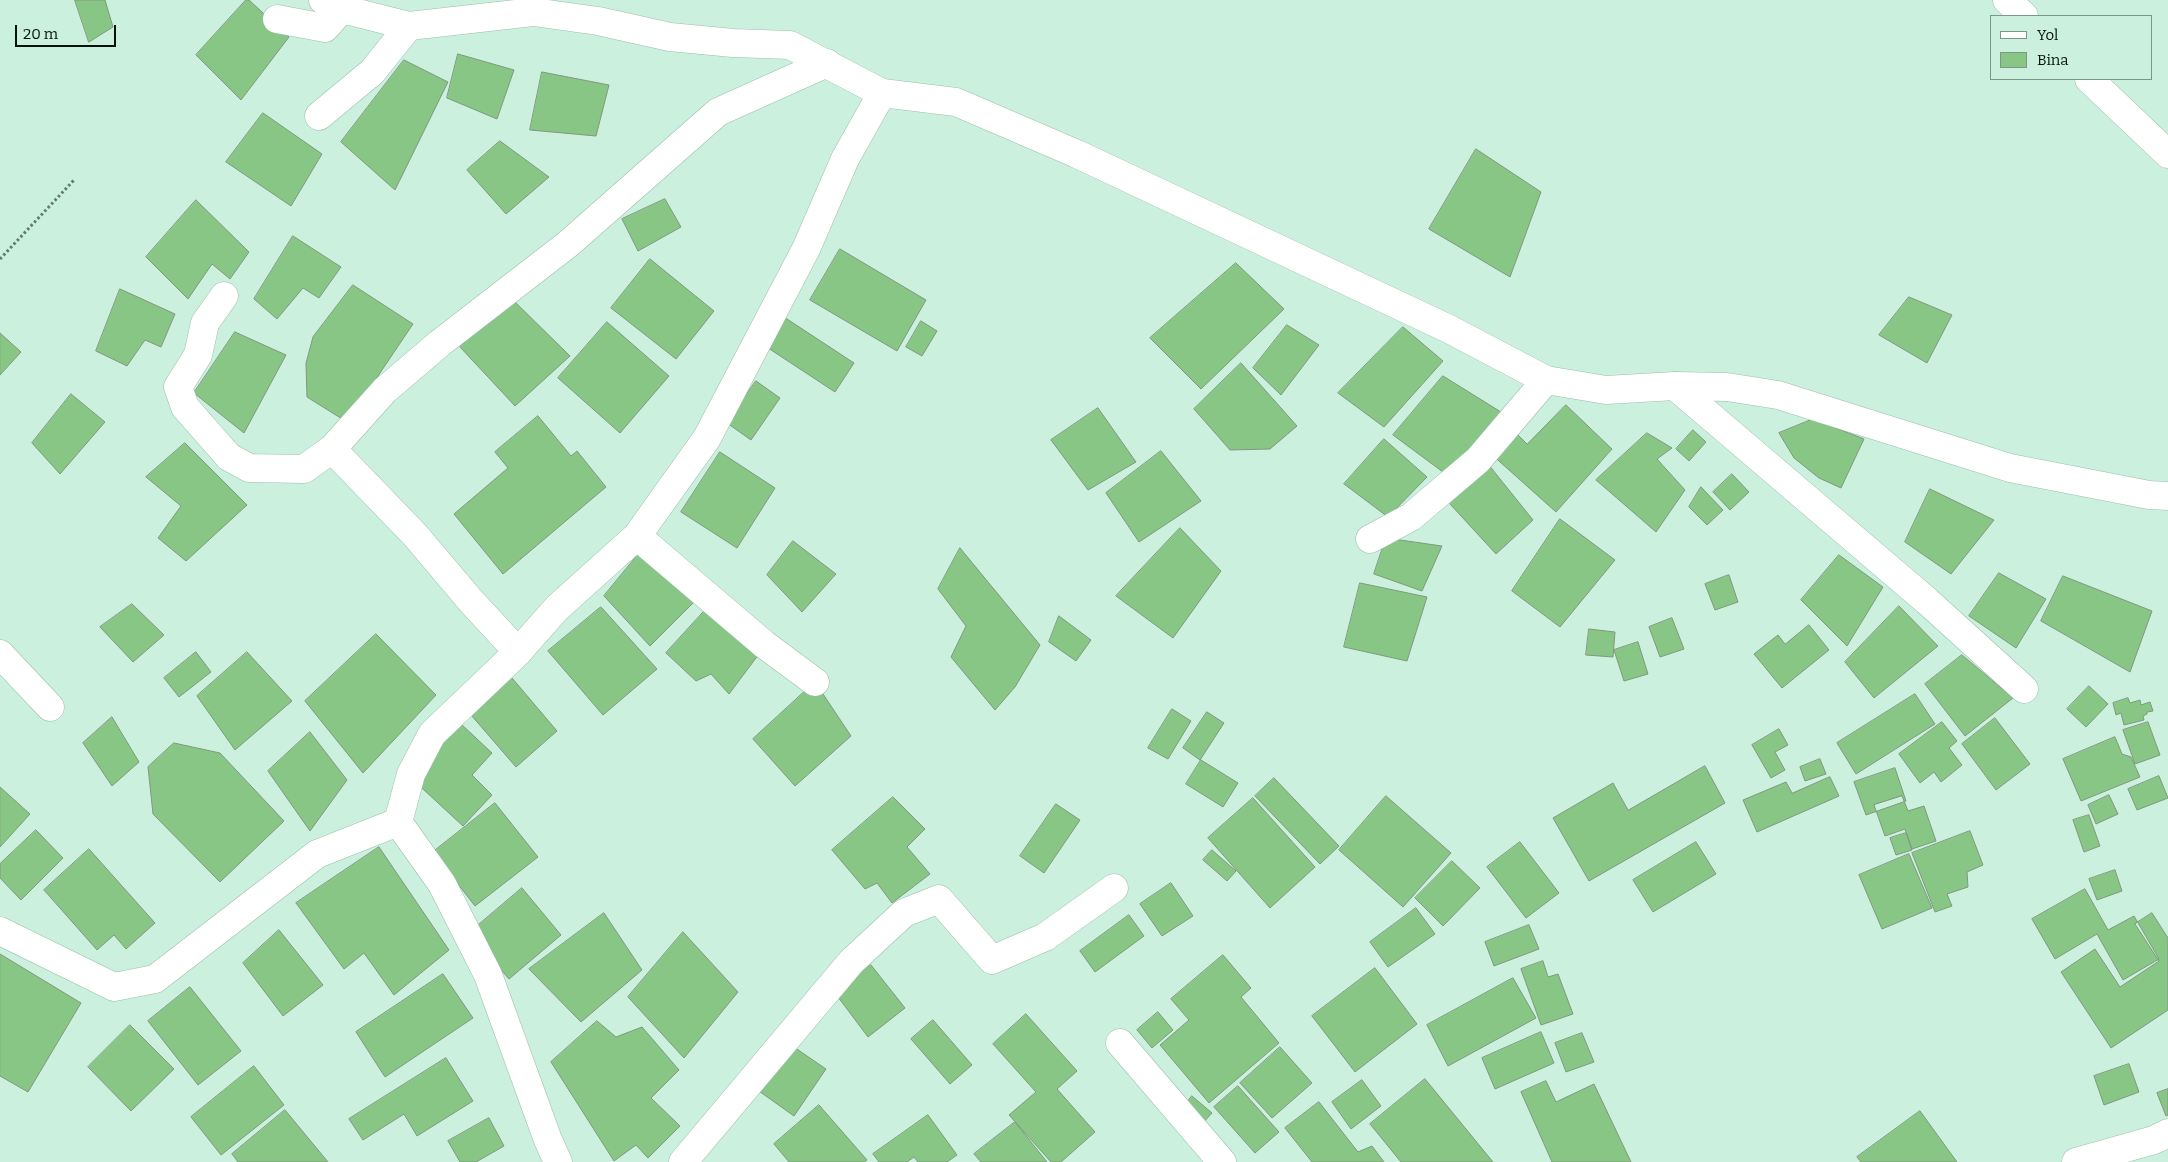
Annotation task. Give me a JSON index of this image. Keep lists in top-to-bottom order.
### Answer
{
  "legend": ["Yol", "Bina"],
  "scale_bar": "20 m"
}
